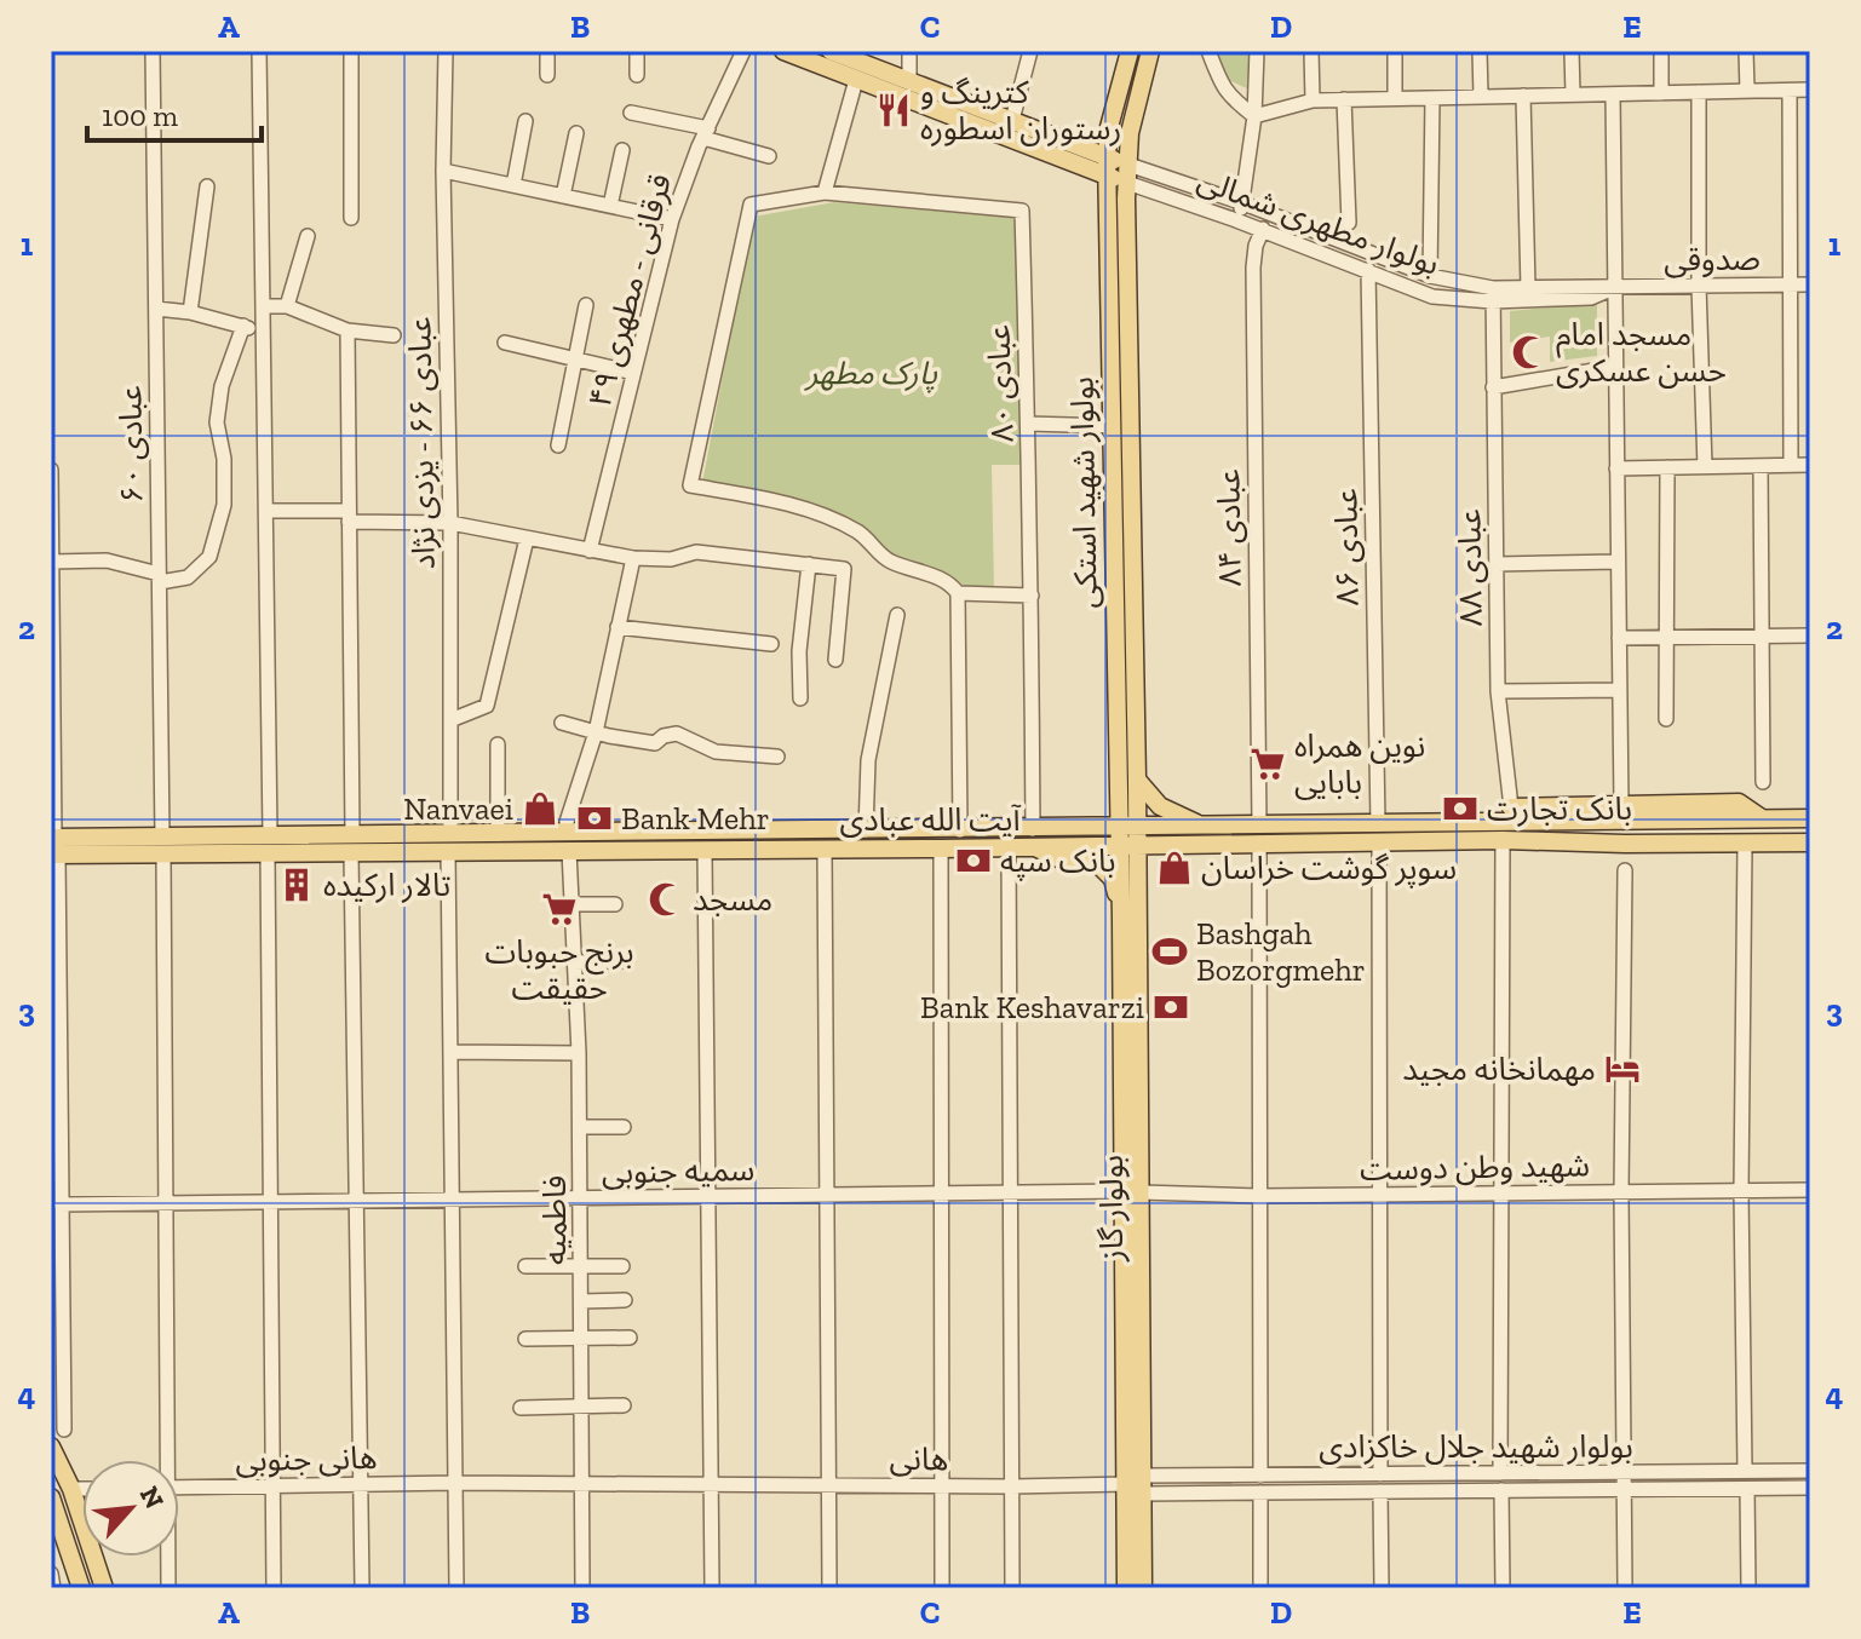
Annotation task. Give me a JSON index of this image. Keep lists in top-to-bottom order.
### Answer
{
  "streets": {
    "main road": [
      "بولوار مطهری شمالی",
      "بولوار شهید استکی",
      "آیت الله عبادی",
      "بولوار گاز"
    ],
    "street": [
      "صدوقی",
      "قرقانی - مطهری ۴۹",
      "عبادی ۸۰",
      "عبادی ۶۶ - یزدی نژاد",
      "عبادی ۶۰",
      "عبادی ۸۴",
      "عبادی ۸۶",
      "عبادی ۸۸",
      "شهید وطن دوست",
      "سمیه جنوبی",
      "فاطمیه",
      "بولوار شهید جلال خاکزادی",
      "هانی جنوبی",
      "هانی"
    ]
  },
  "crossings": [
    ["بولوار مطهری شمالی", "صدوقی"],
    ["بولوار مطهری شمالی", "بولوار شهید استکی"],
    ["بولوار مطهری شمالی", "عبادی ۸۴"],
    ["بولوار مطهری شمالی", "عبادی ۸۶"],
    ["بولوار مطهری شمالی", "عبادی ۸۸"],
    ["عبادی ۸۰", "آیت الله عبادی"],
    ["عبادی ۶۶ - یزدی نژاد", "آیت الله عبادی"],
    ["عبادی ۶۰", "آیت الله عبادی"],
    ["عبادی ۶۰", "سمیه جنوبی"],
    ["بولوار شهید استکی", "آیت الله عبادی"],
    ["بولوار شهید استکی", "بولوار گاز"],
    ["عبادی ۸۴", "آیت الله عبادی"],
    ["عبادی ۸۴", "شهید وطن دوست"],
    ["عبادی ۸۴", "بولوار شهید جلال خاکزادی"],
    ["عبادی ۸۶", "آیت الله عبادی"],
    ["عبادی ۸۶", "شهید وطن دوست"],
    ["عبادی ۸۶", "بولوار شهید جلال خاکزادی"],
    ["آیت الله عبادی", "بولوار گاز"],
    ["آیت الله عبادی", "فاطمیه"],
    ["شهید وطن دوست", "سمیه جنوبی"],
    ["شهید وطن دوست", "بولوار گاز"],
    ["سمیه جنوبی", "بولوار گاز"],
    ["سمیه جنوبی", "فاطمیه"],
    ["بولوار گاز", "بولوار شهید جلال خاکزادی"],
    ["بولوار گاز", "هانی"],
    ["فاطمیه", "هانی جنوبی"],
    ["فاطمیه", "هانی"],
    ["بولوار شهید جلال خاکزادی", "هانی"],
    ["هانی جنوبی", "هانی"]
  ],
  "parks": ["پارک مطهر"],
  "places": {
    "restaurant": ["کترینگ و رستوران اسطوره"],
    "mosque": ["مسجد امام حسن عسکری", "مسجد"],
    "supermarket": ["نوین همراه بابایی", "برنج حبوبات حقیقت"],
    "shop": ["Nanvaei", "سوپر گوشت خراسان"],
    "bank": [
      "بانک تجارت",
      "Bank Mehr",
      "بانک سپه",
      "Bank Keshavarzi"
    ],
    "building": ["تالار ارکیده"],
    "sports": ["Bashgah Bozorgmehr"],
    "hotel": ["مهمانخانه مجید"]
  },
  "scale_bar": "100 m",
  "north": "top right",
  "grid": {
    "columns": [
      "A",
      "B",
      "C",
      "D",
      "E"
    ],
    "rows": [
      "1",
      "2",
      "3",
      "4"
    ]
  }
}
